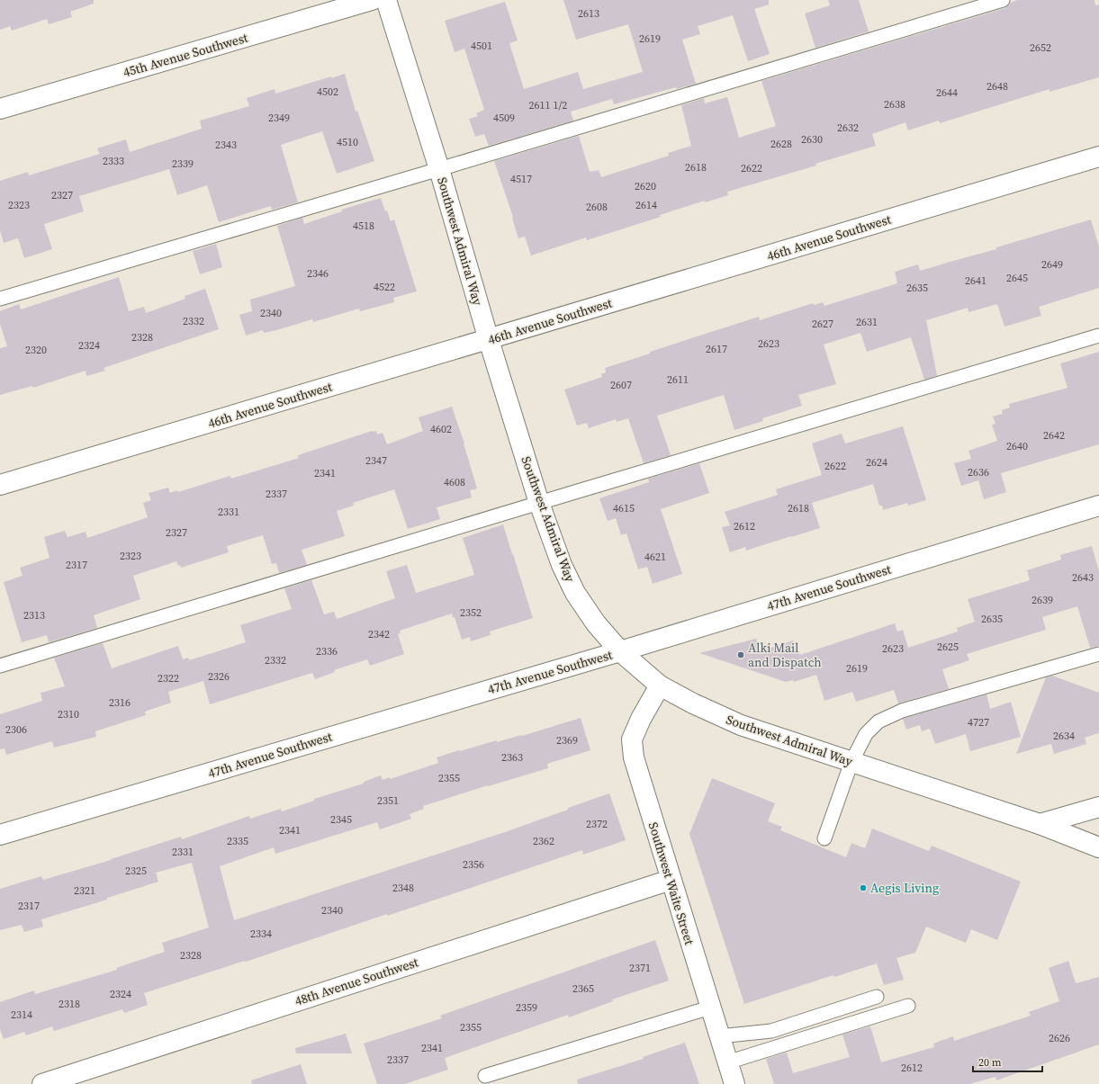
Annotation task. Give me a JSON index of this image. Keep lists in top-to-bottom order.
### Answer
{
  "streets": {
    "street": [
      "45th Avenue Southwest",
      "46th Avenue Southwest",
      "Southwest Admiral Way",
      "47th Avenue Southwest",
      "Southwest Waite Street",
      "48th Avenue Southwest"
    ]
  },
  "crossings": [
    ["46th Avenue Southwest", "Southwest Admiral Way"],
    ["Southwest Admiral Way", "47th Avenue Southwest"],
    ["Southwest Admiral Way", "Southwest Waite Street"],
    ["Southwest Waite Street", "48th Avenue Southwest"]
  ],
  "places": ["Alki Mail and Dispatch", "Aegis Living"],
  "house_numbers": [
    "2613",
    "2619",
    "4501",
    "2652",
    "2648",
    "4502",
    "2644",
    "2638",
    "2611 1/2",
    "2349",
    "4509",
    "2632",
    "2630",
    "4510",
    "2628",
    "2343",
    "2333",
    "2339",
    "2618",
    "2622",
    "4517",
    "2620",
    "2327",
    "2323",
    "2614",
    "2608",
    "4518",
    "2649",
    "2346",
    "2645",
    "2641",
    "4522",
    "2635",
    "2340",
    "2332",
    "2631",
    "2627",
    "2328",
    "2623",
    "2324",
    "2617",
    "2320",
    "2611",
    "2607",
    "4602",
    "2642",
    "2640",
    "2347",
    "2624",
    "2622",
    "2636",
    "2341",
    "4608",
    "2337",
    "4615",
    "2618",
    "2331",
    "2612",
    "2327",
    "2323",
    "4621",
    "2317",
    "2643",
    "2639",
    "2352",
    "2313",
    "2635",
    "2342",
    "2625",
    "2623",
    "2336",
    "2332",
    "2619",
    "2326",
    "2322",
    "2316",
    "2310",
    "4727",
    "2306",
    "2634",
    "2369",
    "2363",
    "2355",
    "2351",
    "2345",
    "2372",
    "2341",
    "2335",
    "2362",
    "2331",
    "2356",
    "2325",
    "2348",
    "2321",
    "2317",
    "2340",
    "2334",
    "2328",
    "2371",
    "2365",
    "2324",
    "2318",
    "2359",
    "2314",
    "2355",
    "2626",
    "2341",
    "2337",
    "2612"
  ],
  "scale_bar": "20 m"
}
